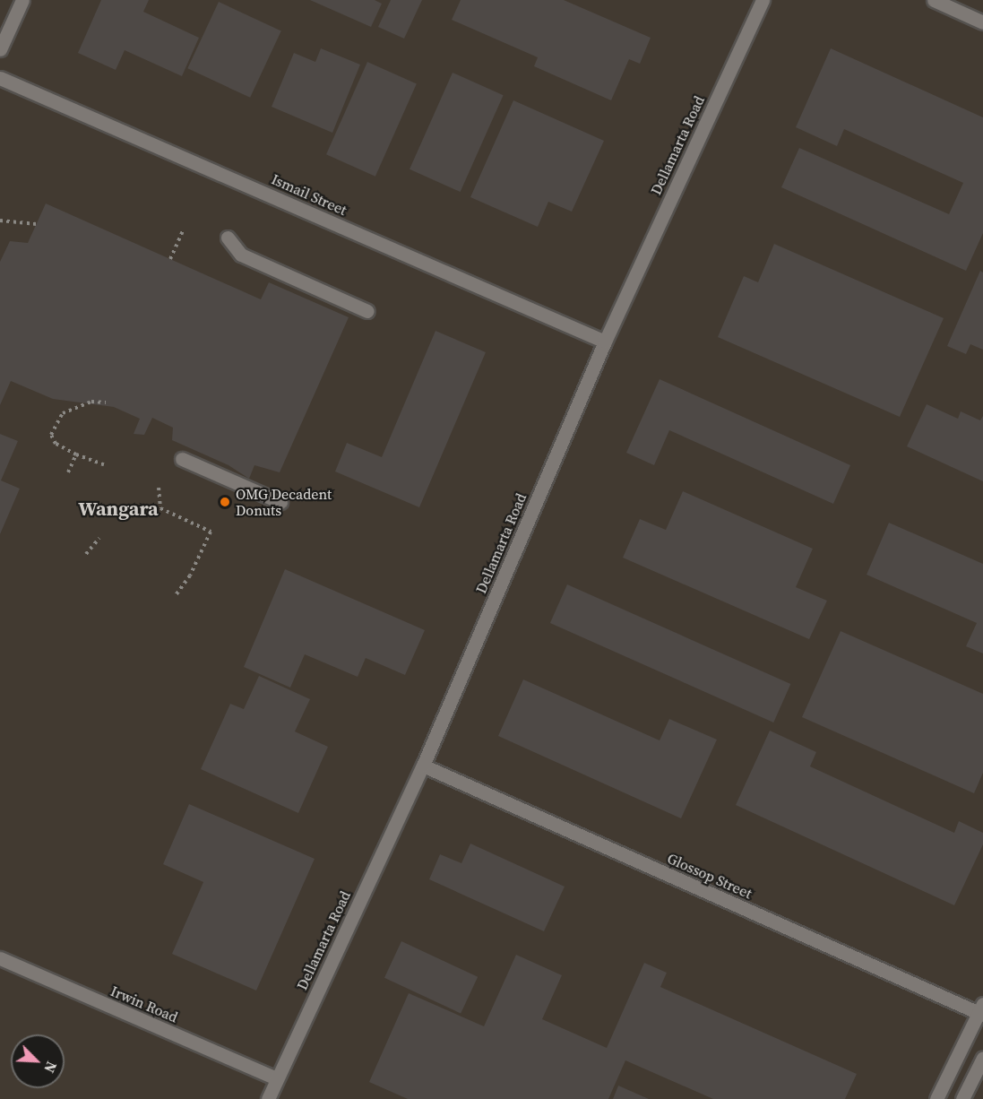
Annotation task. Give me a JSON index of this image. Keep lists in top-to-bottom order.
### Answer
{
  "streets": {
    "street": [
      "Dellamarta Road",
      "Ismail Street",
      "Glossop Street",
      "Irwin Road"
    ]
  },
  "crossings": [
    ["Dellamarta Road", "Ismail Street"],
    ["Dellamarta Road", "Glossop Street"],
    ["Dellamarta Road", "Irwin Road"]
  ],
  "districts": ["Wangara"],
  "places": ["OMG Decadent Donuts"],
  "north": "bottom right"
}
